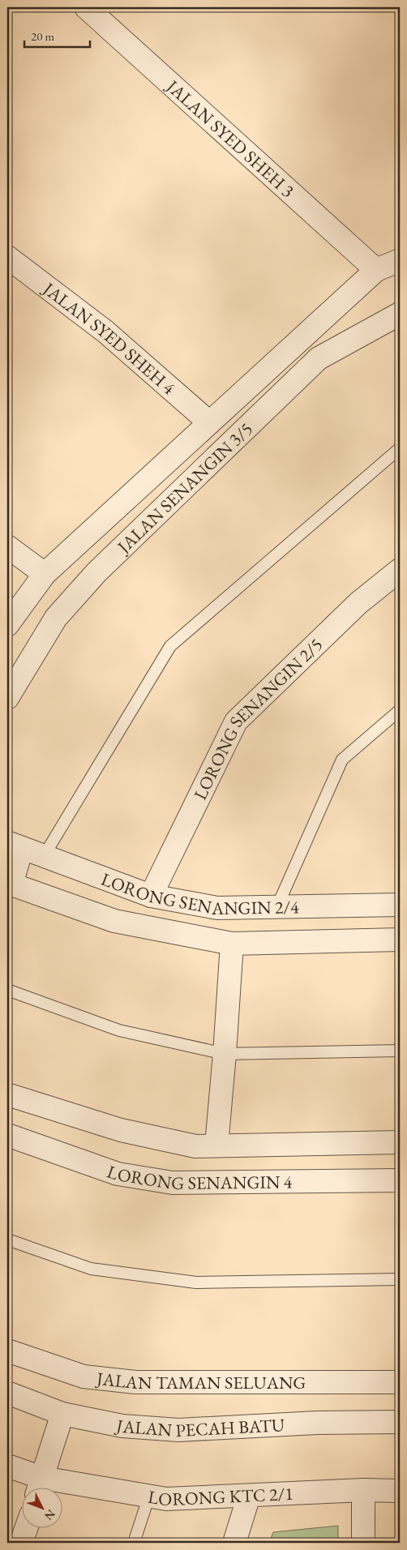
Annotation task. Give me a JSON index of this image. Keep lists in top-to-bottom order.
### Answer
{
  "streets": {
    "street": [
      "JALAN SYED SHEH 3",
      "JALAN SYED SHEH 4",
      "JALAN SENANGIN 3/5",
      "LORONG SENANGIN 2/5",
      "LORONG SENANGIN 2/4",
      "LORONG SENANGIN 4",
      "JALAN TAMAN SELUANG",
      "JALAN PECAH BATU",
      "LORONG KTC 2/1"
    ]
  },
  "crossings": [
    ["LORONG SENANGIN 2/5", "LORONG SENANGIN 2/4"]
  ],
  "scale_bar": "20 m",
  "north": "bottom right"
}
